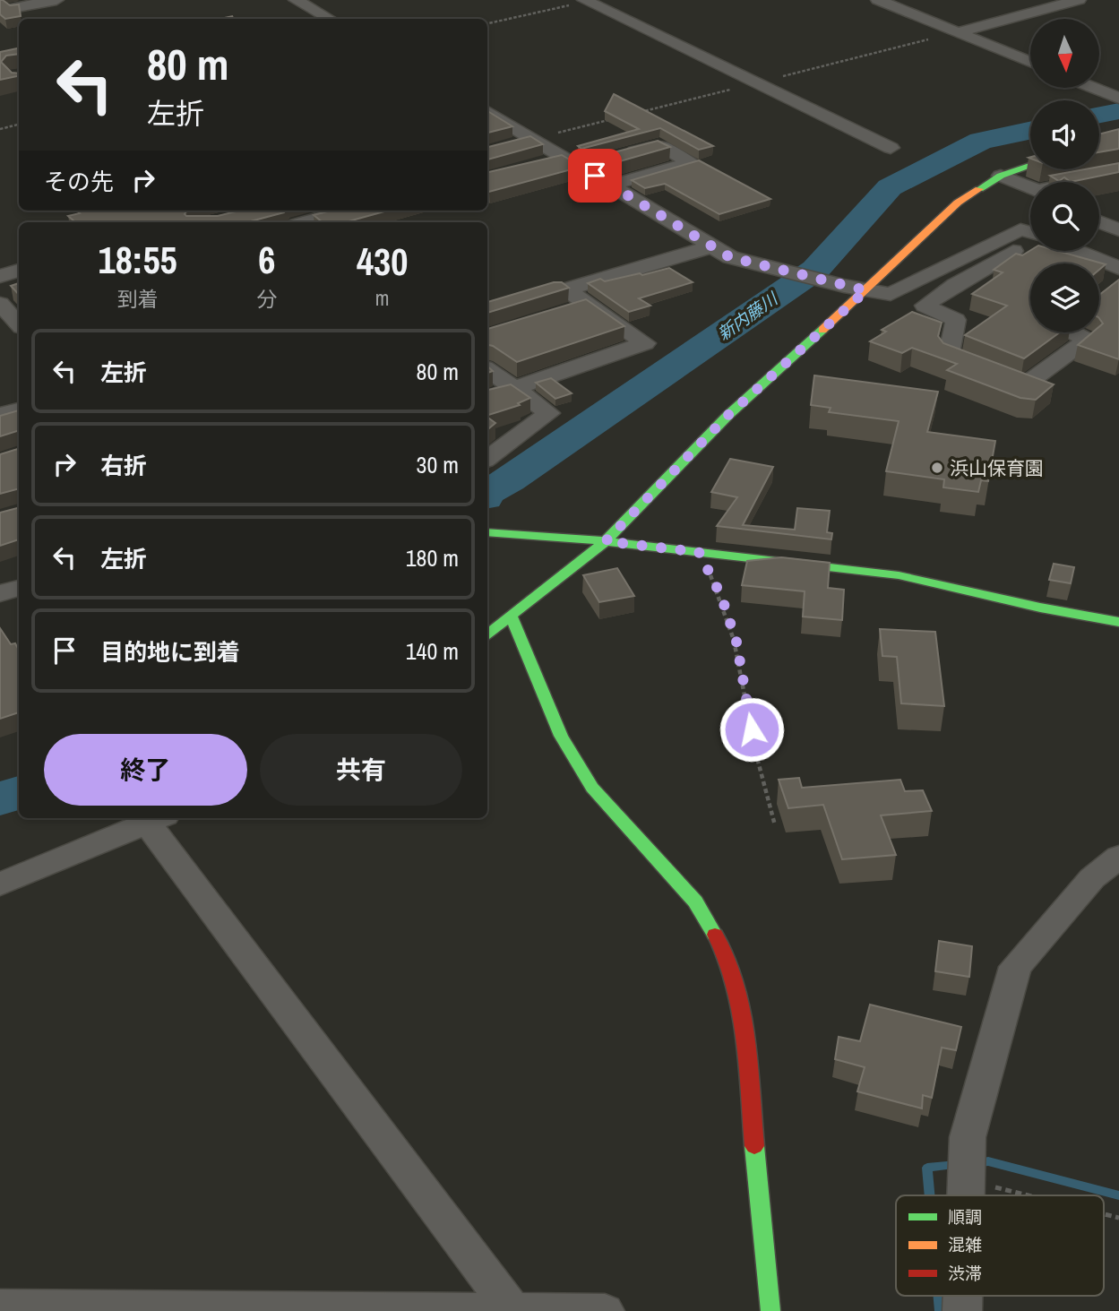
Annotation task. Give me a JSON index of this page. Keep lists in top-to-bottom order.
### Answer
{
  "water": ["新内藤川"],
  "places": ["浜山保育園"],
  "legend": ["順調", "混雑", "渋滞"],
  "north": "bottom",
  "page": {
    "turn": ["80 m", "左折"],
    "then": "その先",
    "eta": [
      "18:55",
      "到着",
      "6",
      "分",
      "430",
      "m"
    ],
    "list": [
      {
        "name": "左折",
        "value": "80 m"
      },
      {
        "name": "右折",
        "value": "30 m"
      },
      {
        "name": "左折",
        "value": "180 m"
      },
      {
        "name": "目的地に到着",
        "value": "140 m"
      }
    ],
    "buttons": ["終了", "共有"]
  }
}
